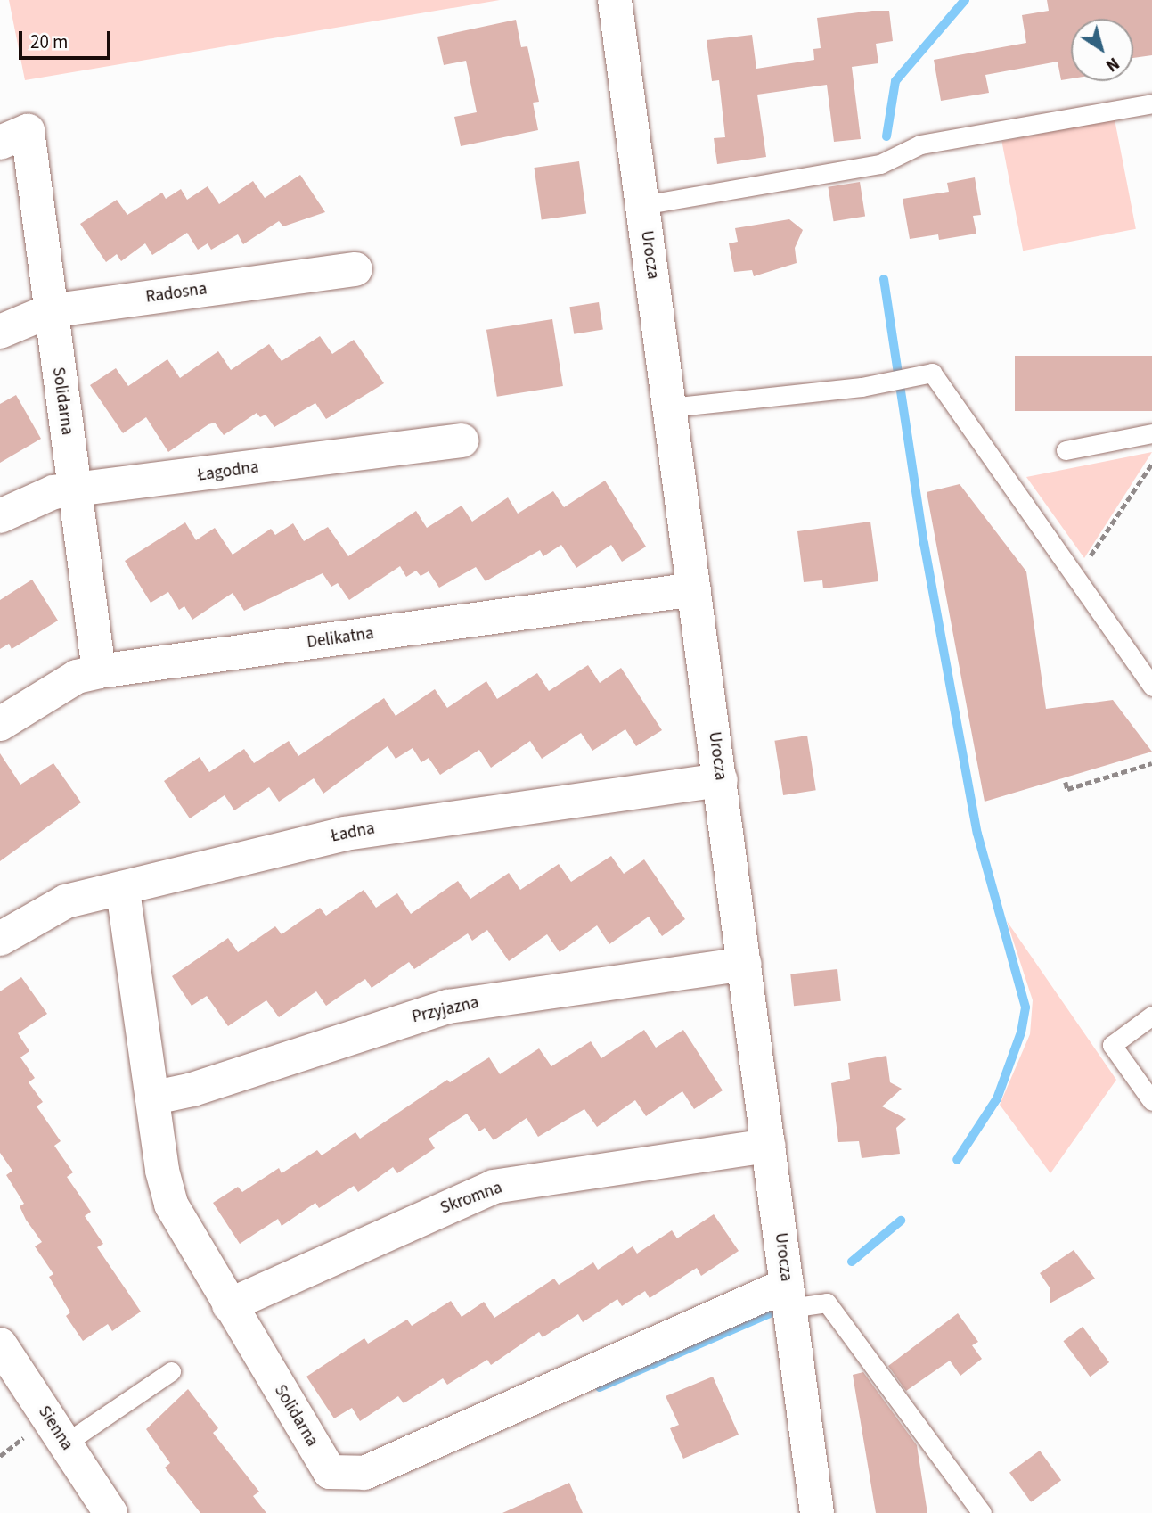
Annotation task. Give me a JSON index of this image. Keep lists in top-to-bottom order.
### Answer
{
  "streets": {
    "street": [
      "Urocza",
      "Radosna",
      "Solidarna",
      "Łagodna",
      "Delikatna",
      "Ładna",
      "Przyjazna",
      "Skromna",
      "Sienna"
    ]
  },
  "crossings": [
    ["Urocza", "Solidarna"],
    ["Urocza", "Delikatna"],
    ["Urocza", "Ładna"],
    ["Urocza", "Przyjazna"],
    ["Urocza", "Skromna"],
    ["Radosna", "Solidarna"],
    ["Solidarna", "Łagodna"],
    ["Solidarna", "Delikatna"],
    ["Solidarna", "Ładna"],
    ["Solidarna", "Przyjazna"],
    ["Solidarna", "Skromna"]
  ],
  "scale_bar": "20 m",
  "north": "bottom right"
}
